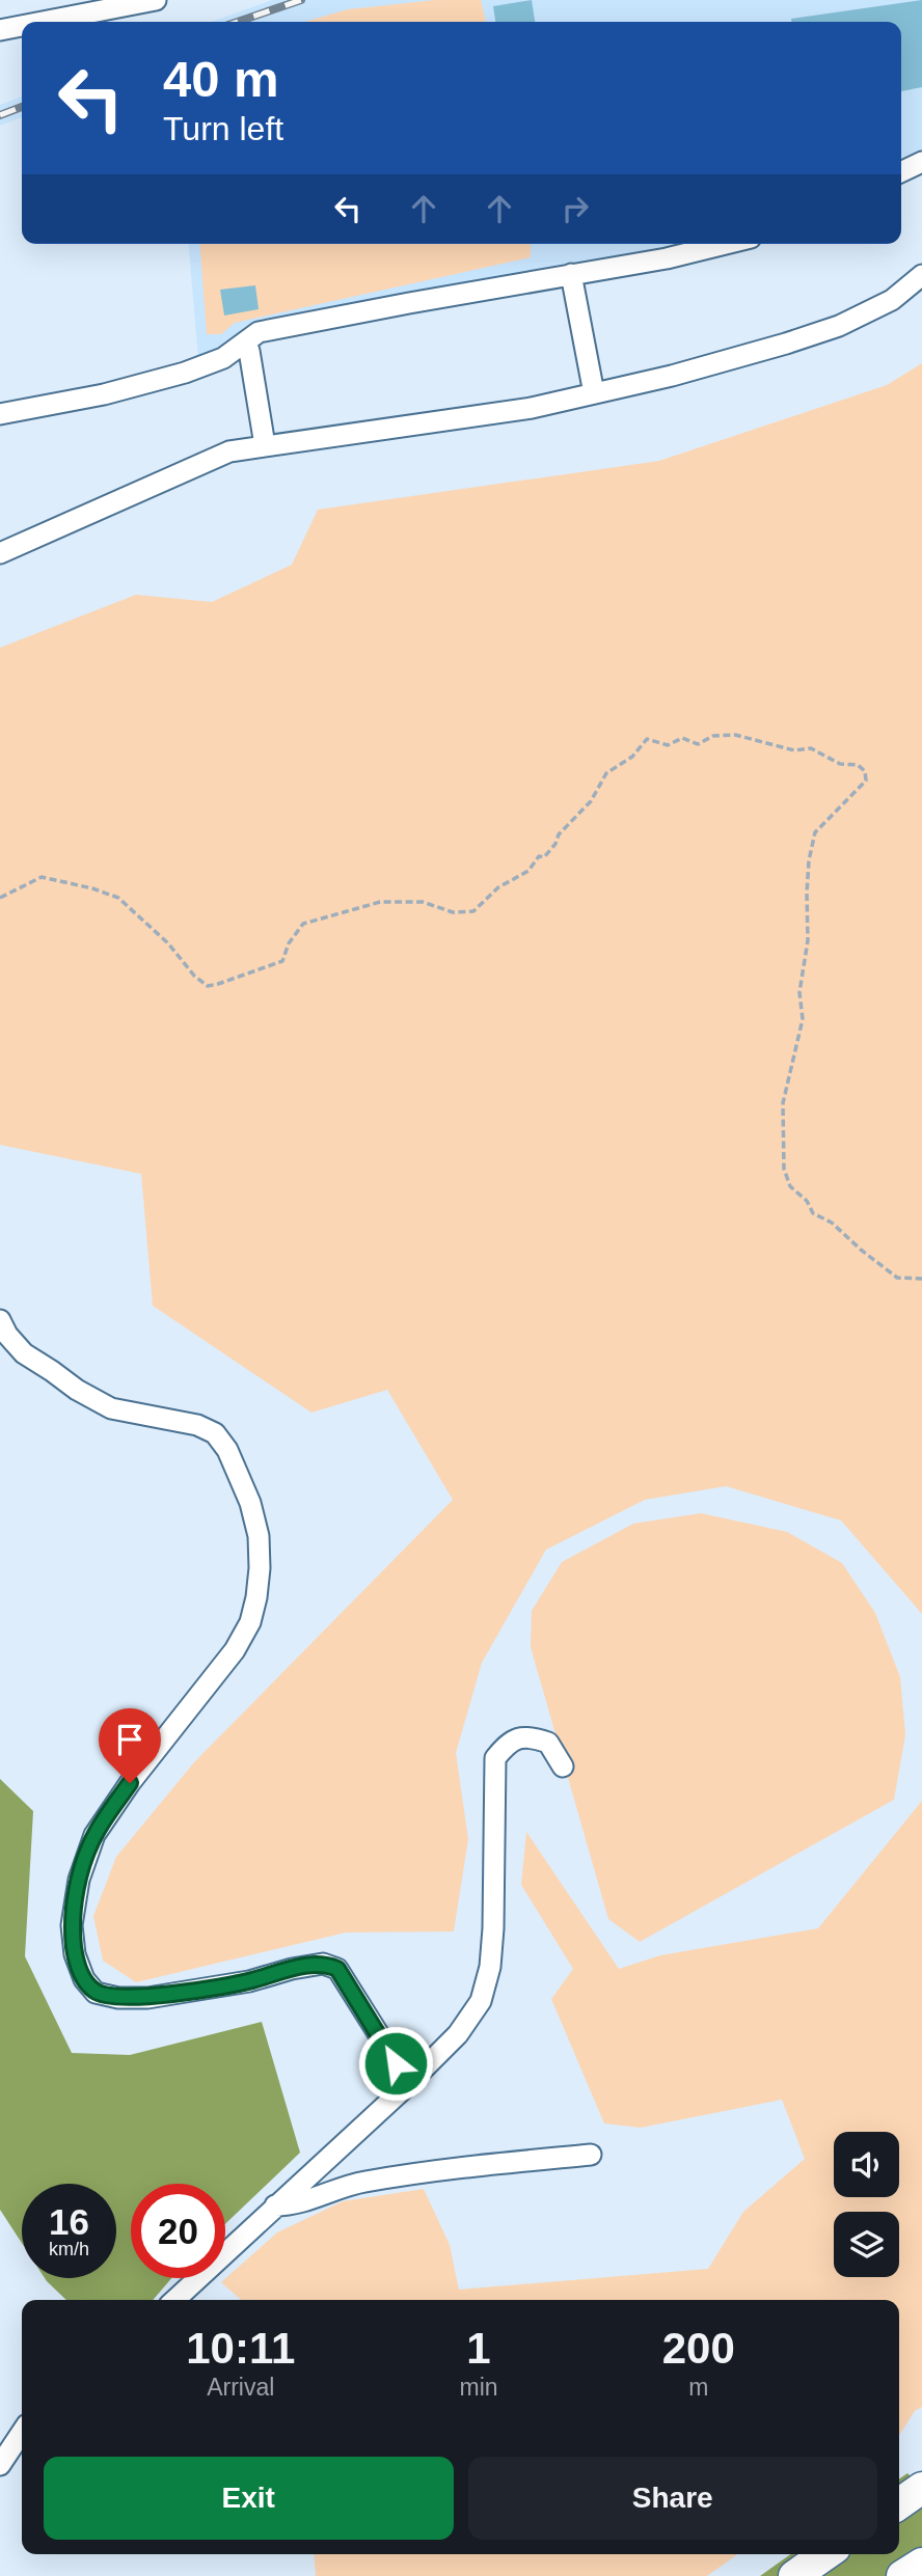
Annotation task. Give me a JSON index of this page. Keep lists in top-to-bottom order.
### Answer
{
  "page": {
    "turn": ["40 m", "Turn left"],
    "speed": "16 km/h",
    "limit": "20",
    "eta": [
      "10:11",
      "Arrival",
      "1",
      "min",
      "200",
      "m"
    ],
    "buttons": ["Exit", "Share"]
  }
}
